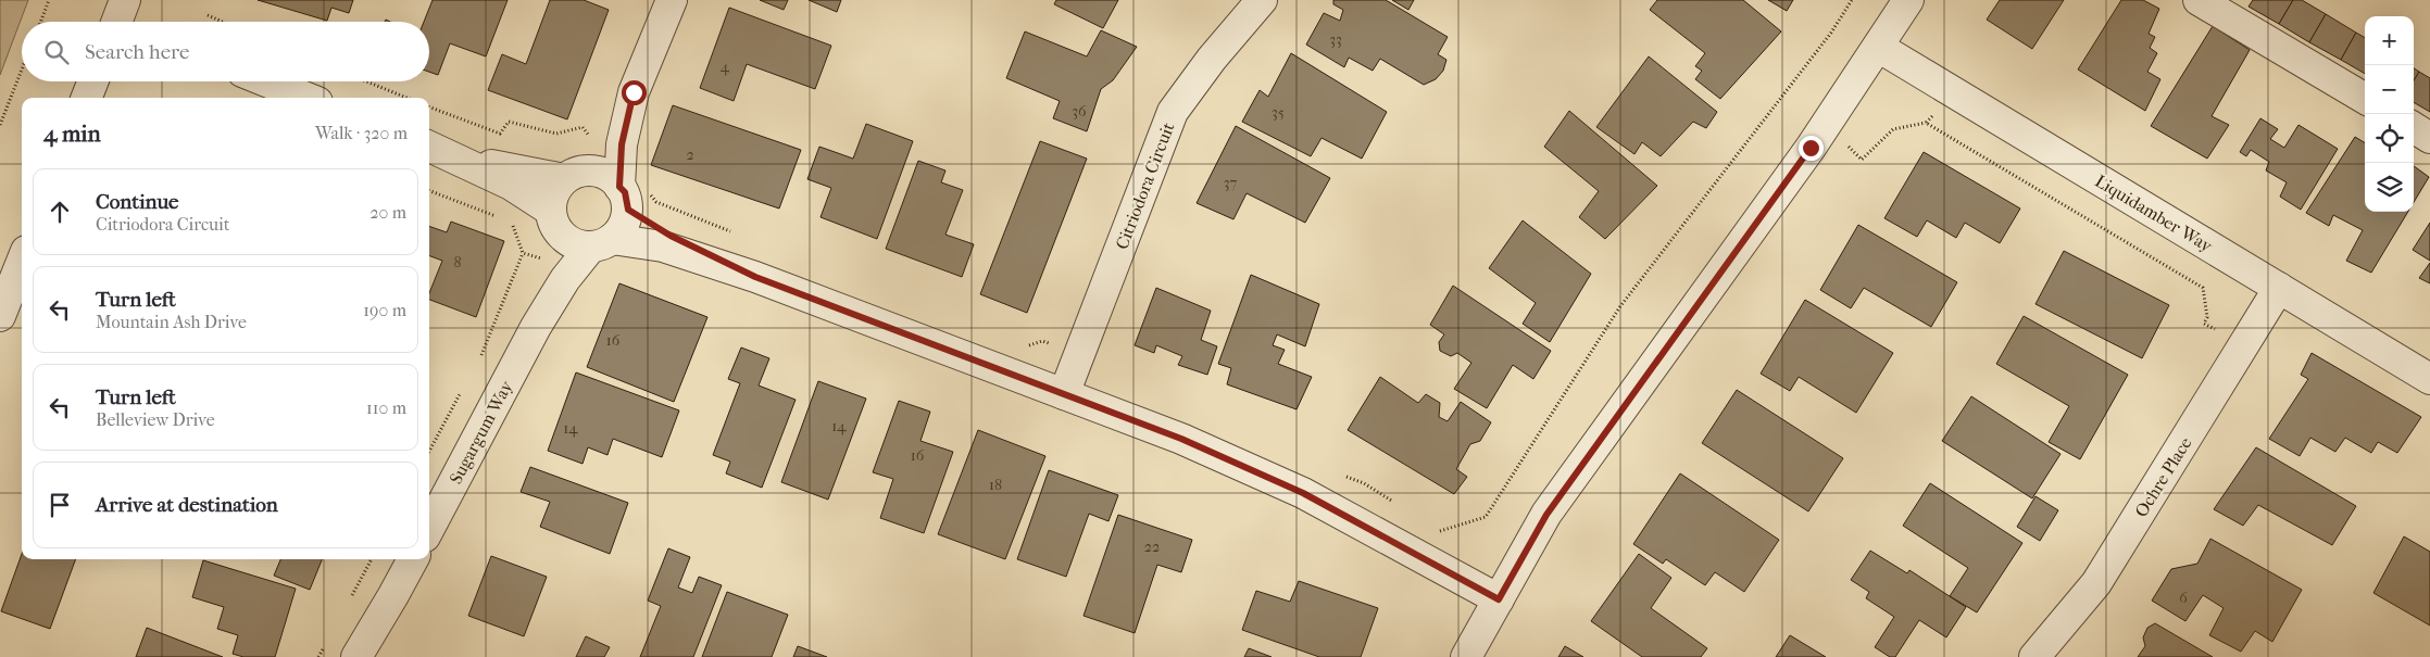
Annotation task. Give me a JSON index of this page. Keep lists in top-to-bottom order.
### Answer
{
  "streets": {
    "street": [
      "Citriodora Circuit",
      "Liquidamber Way",
      "Sugargum Way",
      "Ochre Place"
    ]
  },
  "crossings": [
    ["Liquidamber Way", "Ochre Place"]
  ],
  "house_numbers": [
    "33",
    "4",
    "36",
    "35",
    "2",
    "37",
    "8",
    "16",
    "14",
    "14",
    "16",
    "18",
    "22",
    "6"
  ],
  "page": {
    "map_buttons": ["+", "−"],
    "search": "Search here",
    "heading": ["4 min", "Walk · 320 m"],
    "list": [
      ["Continue", "Citriodora Circuit", "20 m"],
      ["Turn left", "Mountain Ash Drive", "190 m"],
      ["Turn left", "Belleview Drive", "110 m"],
      "Arrive at destination"
    ]
  }
}
